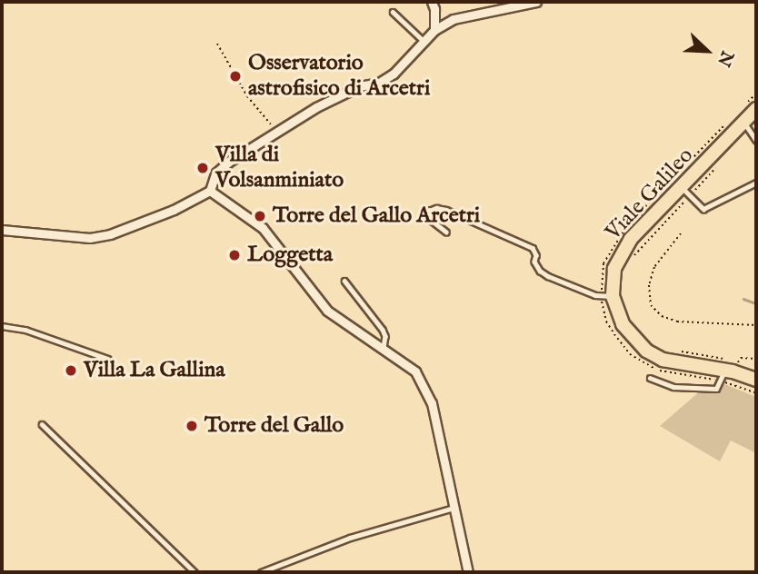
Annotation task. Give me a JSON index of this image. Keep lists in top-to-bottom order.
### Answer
{
  "streets": {
    "main road": ["Viale Galileo"]
  },
  "places": [
    "Osservatorio astrofisico di Arcetri",
    "Villa di Volsanminiato",
    "Torre del Gallo Arcetri",
    "Loggetta",
    "Villa La Gallina",
    "Torre del Gallo"
  ],
  "north": "bottom right"
}
